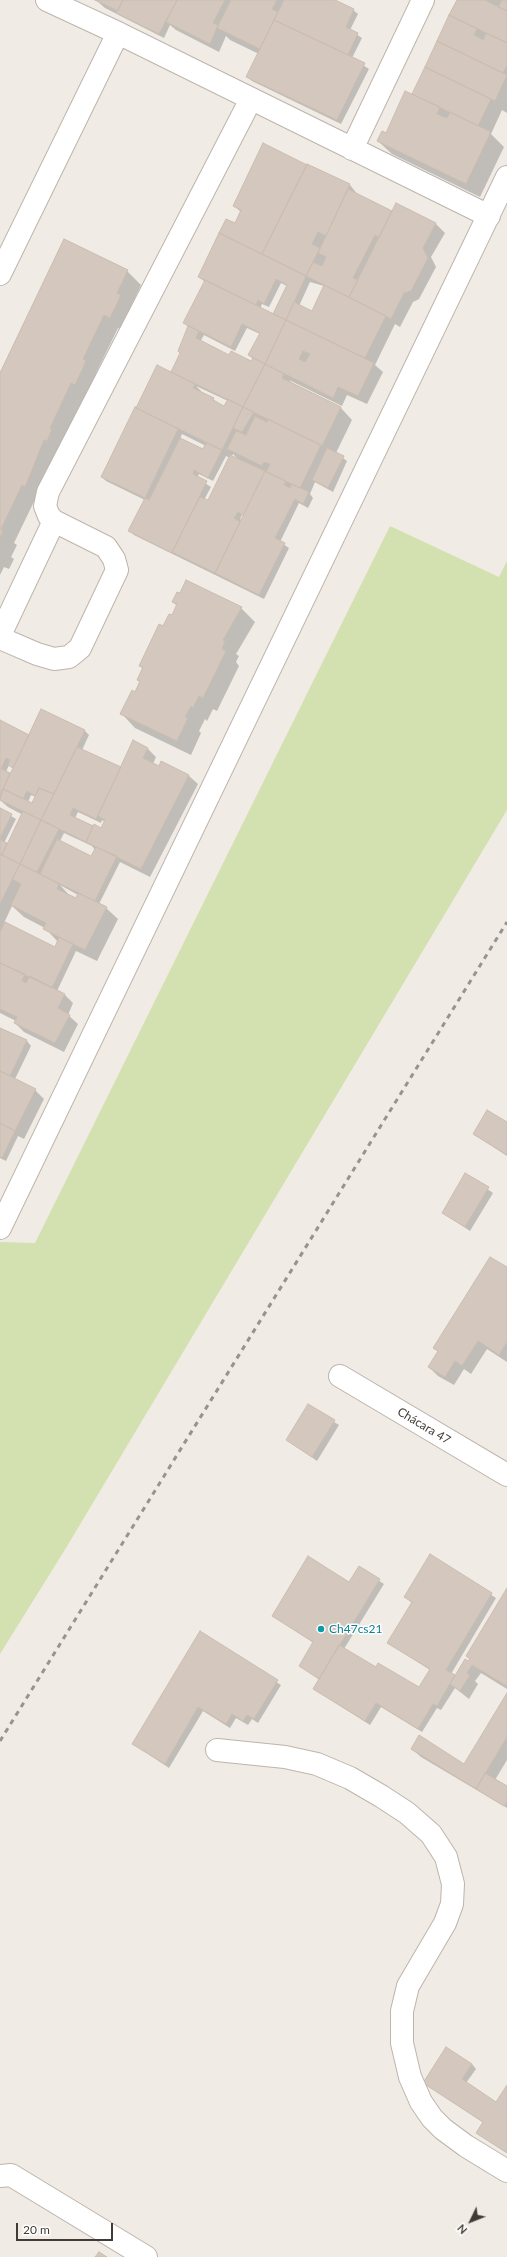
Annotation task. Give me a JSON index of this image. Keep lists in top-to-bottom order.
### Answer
{
  "streets": {
    "street": ["Chácara 47"]
  },
  "places": ["Ch47cs21"],
  "scale_bar": "20 m",
  "north": "bottom left"
}
